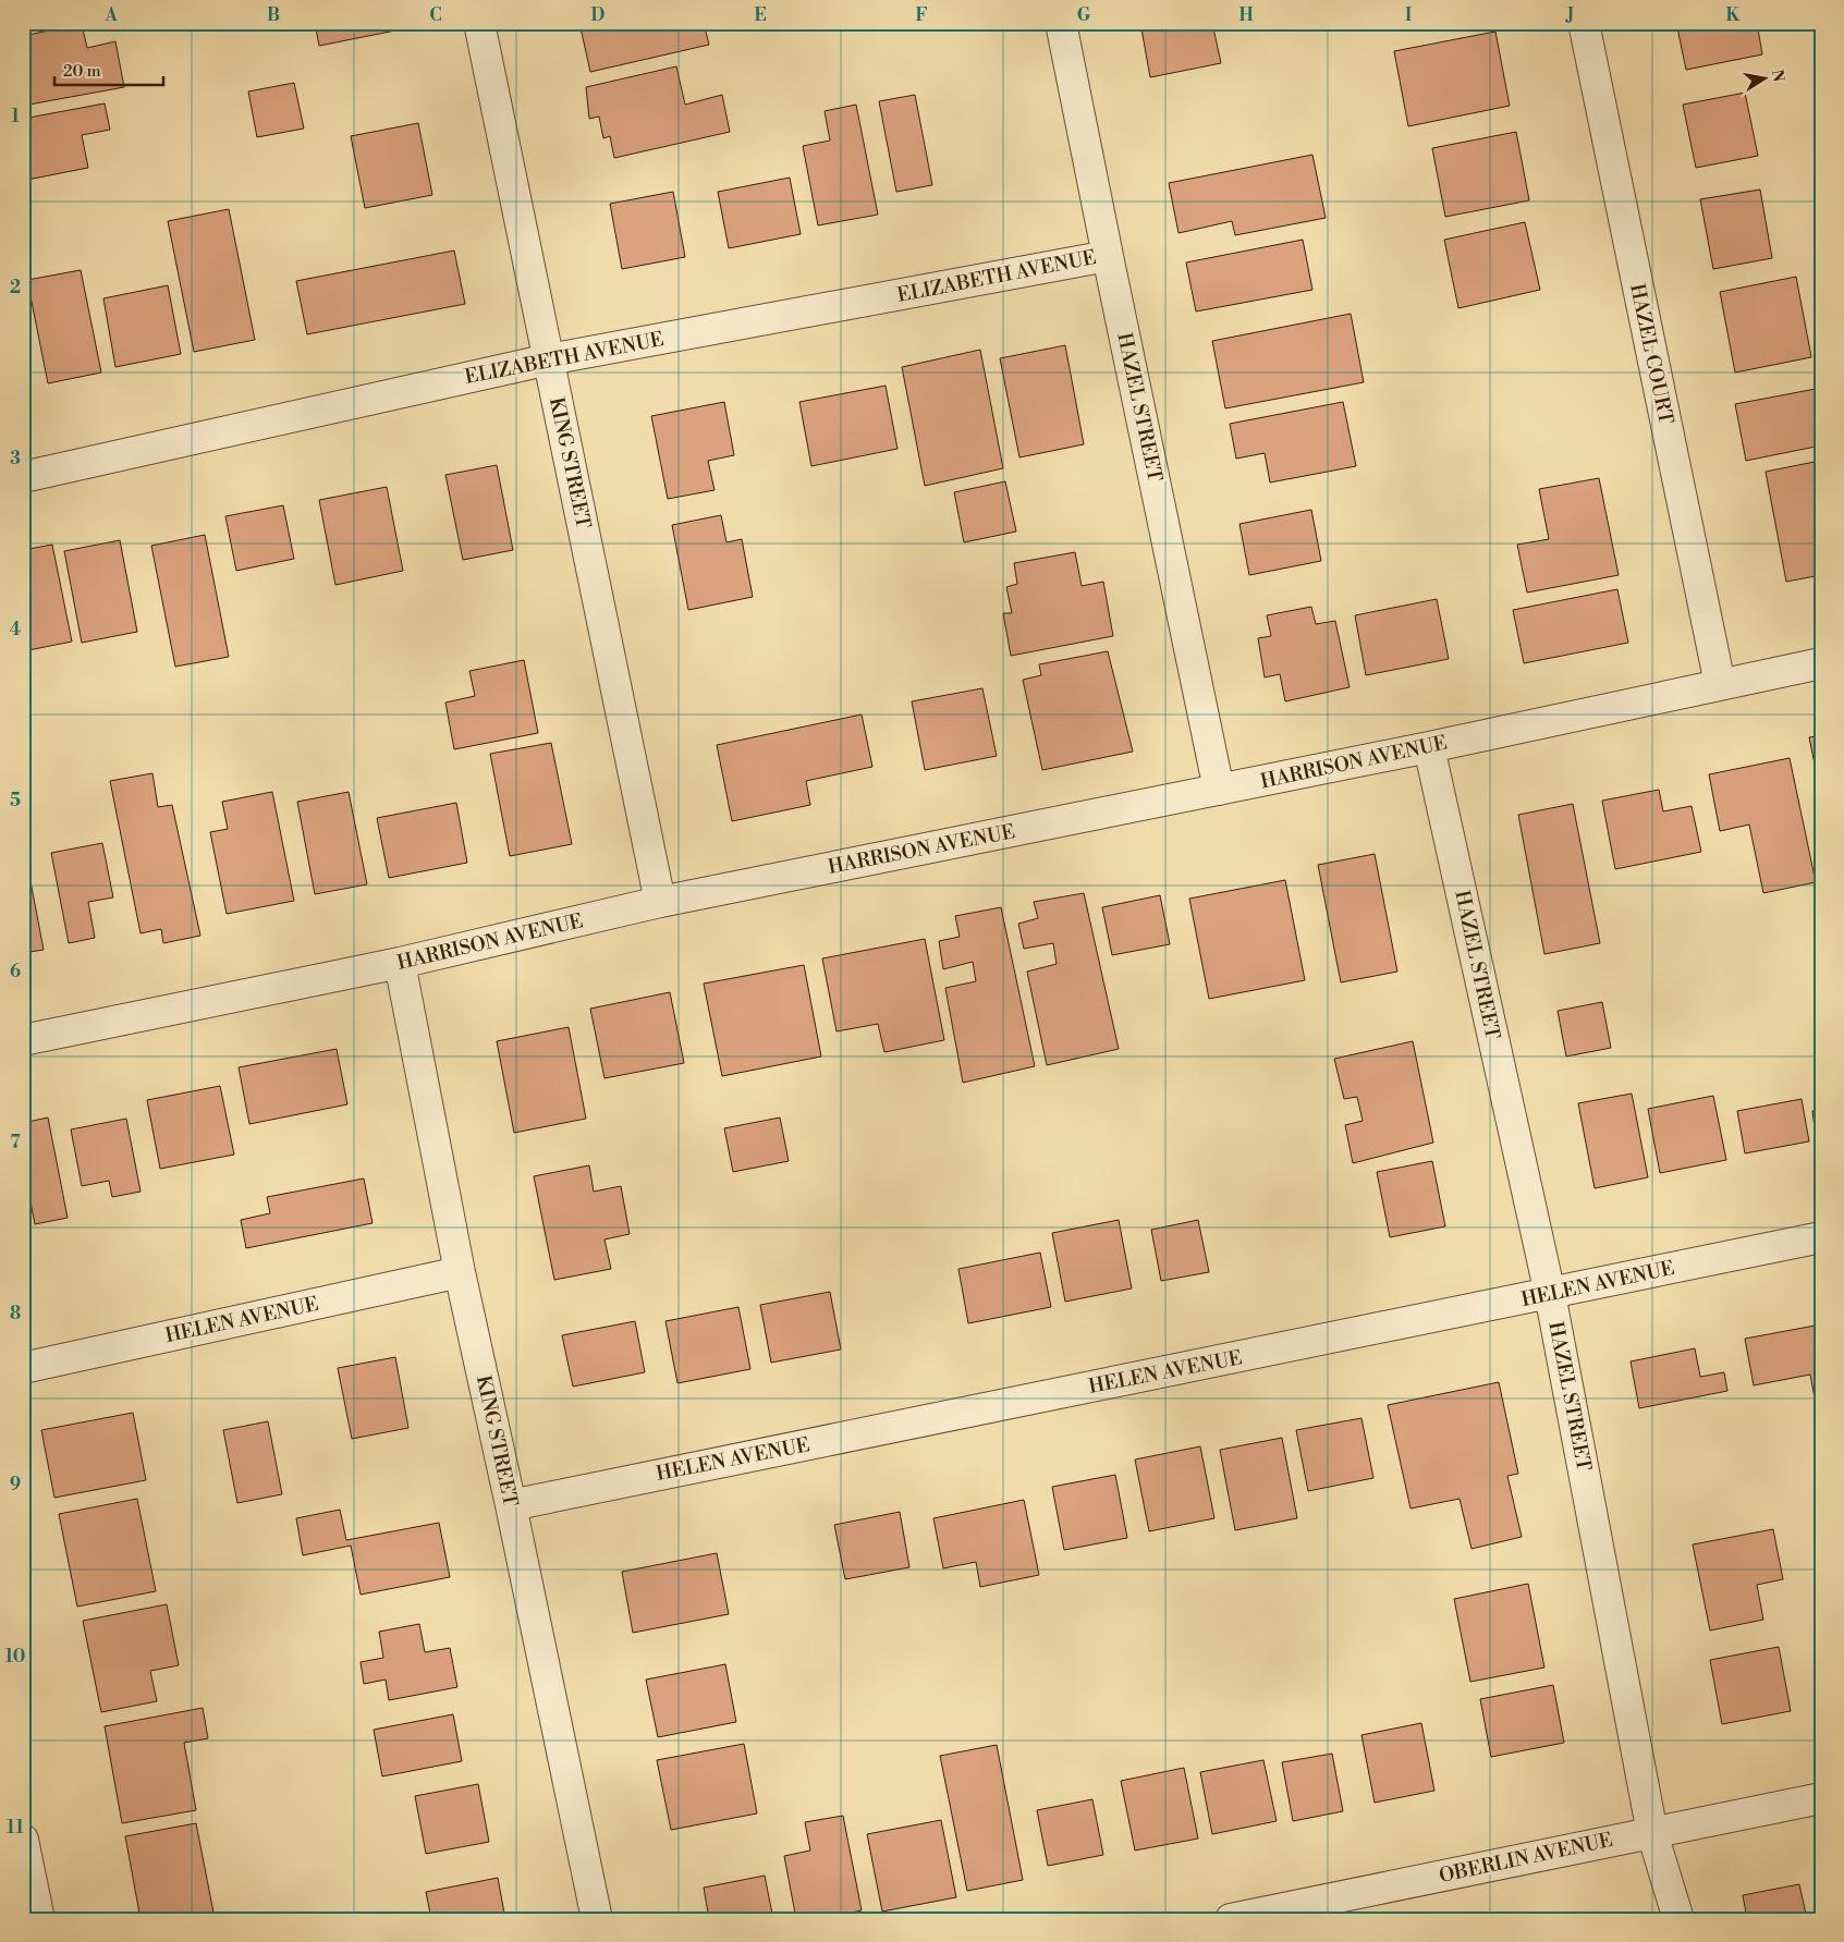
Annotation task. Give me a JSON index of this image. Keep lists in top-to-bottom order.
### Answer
{
  "streets": {
    "street": [
      "ELIZABETH AVENUE",
      "HAZEL COURT",
      "HAZEL STREET",
      "KING STREET",
      "HARRISON AVENUE",
      "HELEN AVENUE",
      "OBERLIN AVENUE"
    ]
  },
  "crossings": [
    ["ELIZABETH AVENUE", "HAZEL STREET"],
    ["ELIZABETH AVENUE", "KING STREET"],
    ["HAZEL COURT", "HARRISON AVENUE"],
    ["HAZEL STREET", "HARRISON AVENUE"],
    ["HAZEL STREET", "HELEN AVENUE"],
    ["HAZEL STREET", "OBERLIN AVENUE"],
    ["KING STREET", "HARRISON AVENUE"],
    ["KING STREET", "HELEN AVENUE"]
  ],
  "scale_bar": "20 m",
  "north": "right",
  "grid": {
    "columns": [
      "A",
      "B",
      "C",
      "D",
      "E",
      "F",
      "G",
      "H",
      "I",
      "J",
      "K"
    ],
    "rows": [
      "1",
      "2",
      "3",
      "4",
      "5",
      "6",
      "7",
      "8",
      "9",
      "10",
      "11"
    ]
  }
}
